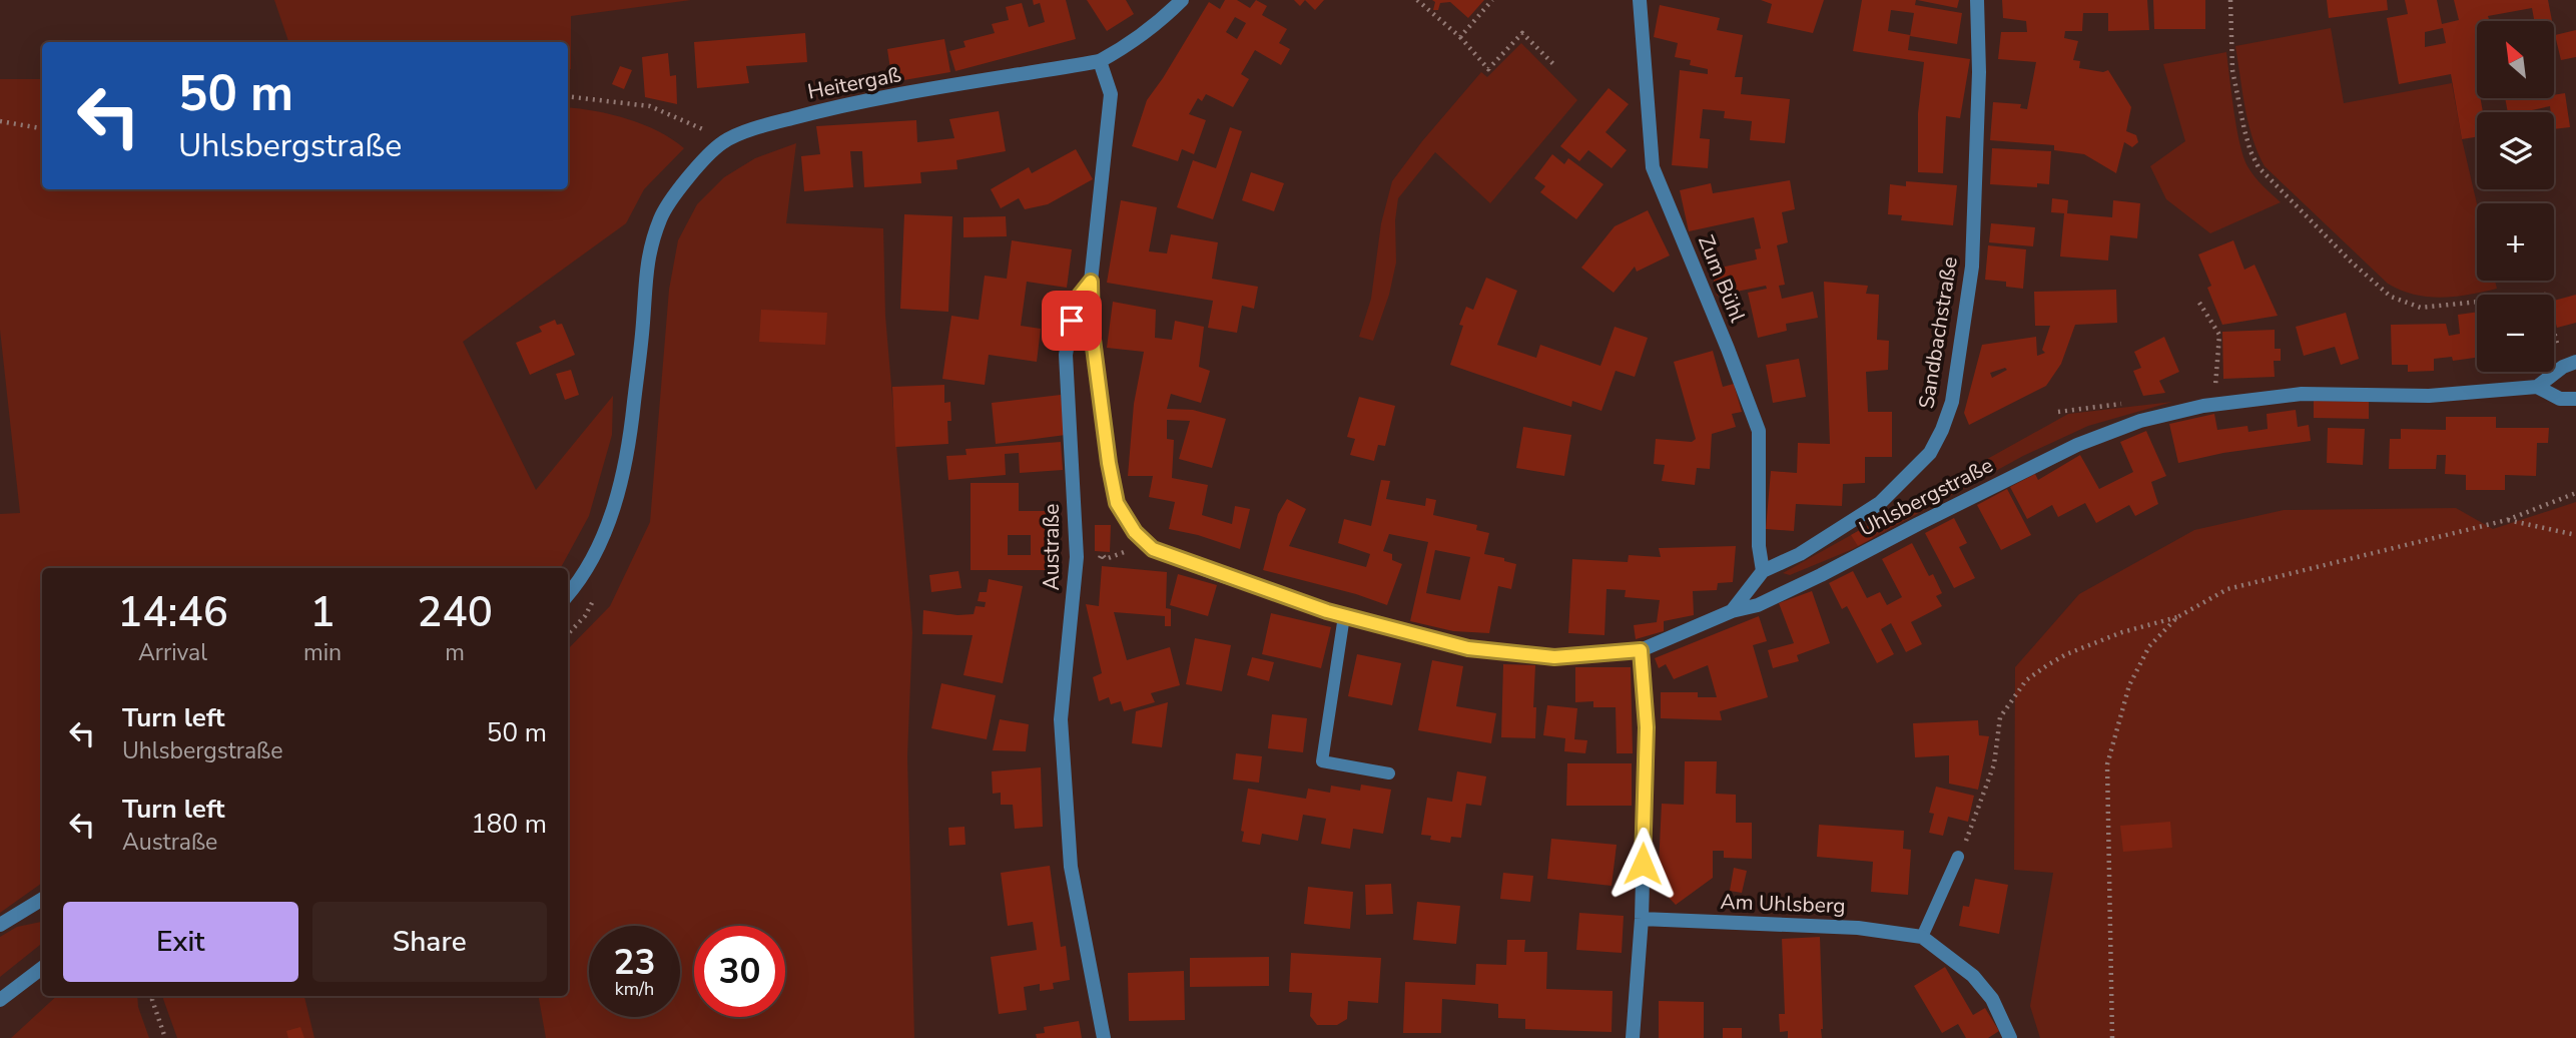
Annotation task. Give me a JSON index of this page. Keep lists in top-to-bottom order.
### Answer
{
  "streets": {
    "street": [
      "Heitergaß",
      "Zum Bühl",
      "Sandbachstraße",
      "Uhlsbergstraße",
      "Austraße",
      "Am Uhlsberg"
    ]
  },
  "crossings": [
    ["Heitergaß", "Austraße"],
    ["Zum Bühl", "Sandbachstraße"],
    ["Sandbachstraße", "Uhlsbergstraße"],
    ["Uhlsbergstraße", "Austraße"]
  ],
  "north": "top left",
  "page": {
    "map_buttons": ["+", "−"],
    "turn": ["50 m", "Uhlsbergstraße"],
    "eta": [
      "14:46",
      "Arrival",
      "1",
      "min",
      "240",
      "m"
    ],
    "list": [
      {
        "name": "Turn left",
        "note": "Uhlsbergstraße",
        "value": "50 m"
      },
      {
        "name": "Turn left",
        "note": "Austraße",
        "value": "180 m"
      }
    ],
    "buttons": ["Exit", "Share"],
    "speed": "23 km/h",
    "limit": "30"
  }
}
